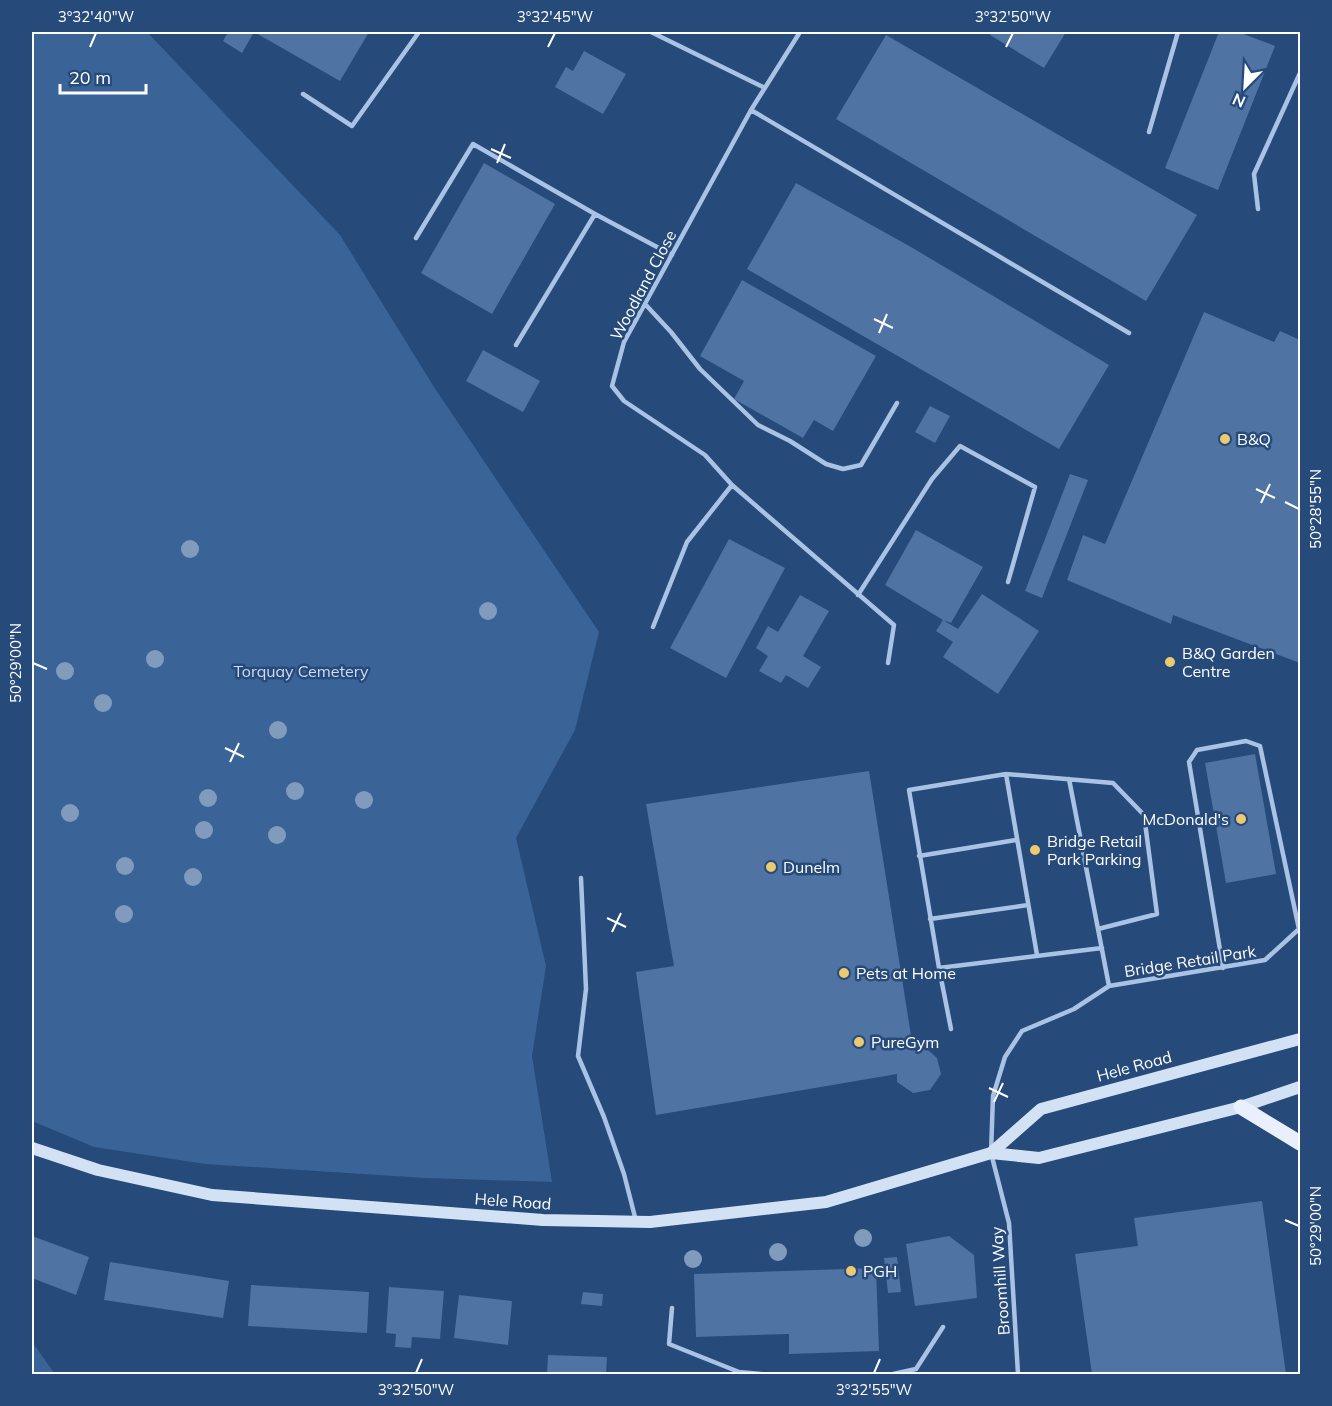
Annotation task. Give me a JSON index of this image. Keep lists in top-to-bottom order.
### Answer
{
  "streets": {
    "main road": ["Hele Road"],
    "lane": ["Woodland Close", "Bridge Retail Park", "Broomhill Way"]
  },
  "crossings": [
    ["Bridge Retail Park", "Hele Road"],
    ["Bridge Retail Park", "Broomhill Way"],
    ["Hele Road", "Broomhill Way"]
  ],
  "parks": ["Torquay Cemetery"],
  "places": [
    "B&Q",
    "B&Q Garden Centre",
    "McDonald's",
    "Bridge Retail Park Parking",
    "Dunelm",
    "Pets at Home",
    "PureGym",
    "PGH"
  ],
  "scale_bar": "20 m",
  "north": "bottom left",
  "coordinates": [
    "3°32'40\"W",
    "3°32'45\"W",
    "3°32'50\"W",
    "50°28'55\"N",
    "50°29'00\"N",
    "3°32'55\"W"
  ]
}
